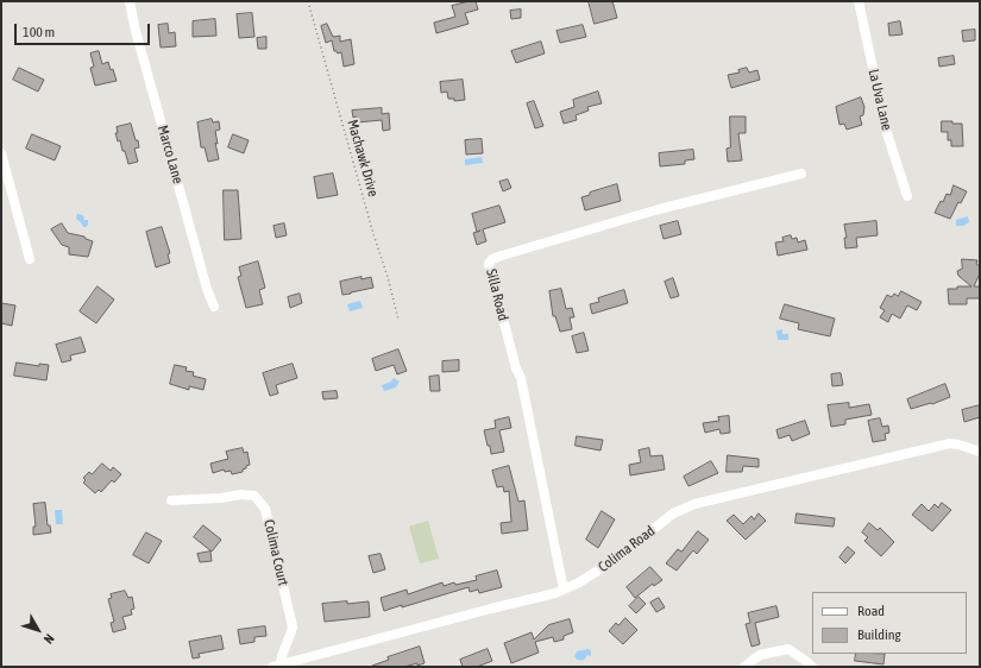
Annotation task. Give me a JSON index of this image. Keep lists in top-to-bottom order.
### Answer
{
  "streets": {
    "street": [
      "La Uva Lane",
      "Marco Lane",
      "Silla Road",
      "Colima Road",
      "Colima Court"
    ],
    "path": ["Machawk Drive"]
  },
  "crossings": [
    ["Silla Road", "Colima Road"],
    ["Colima Road", "Colima Court"]
  ],
  "legend": ["Road", "Building"],
  "scale_bar": "100 m",
  "north": "bottom right"
}
